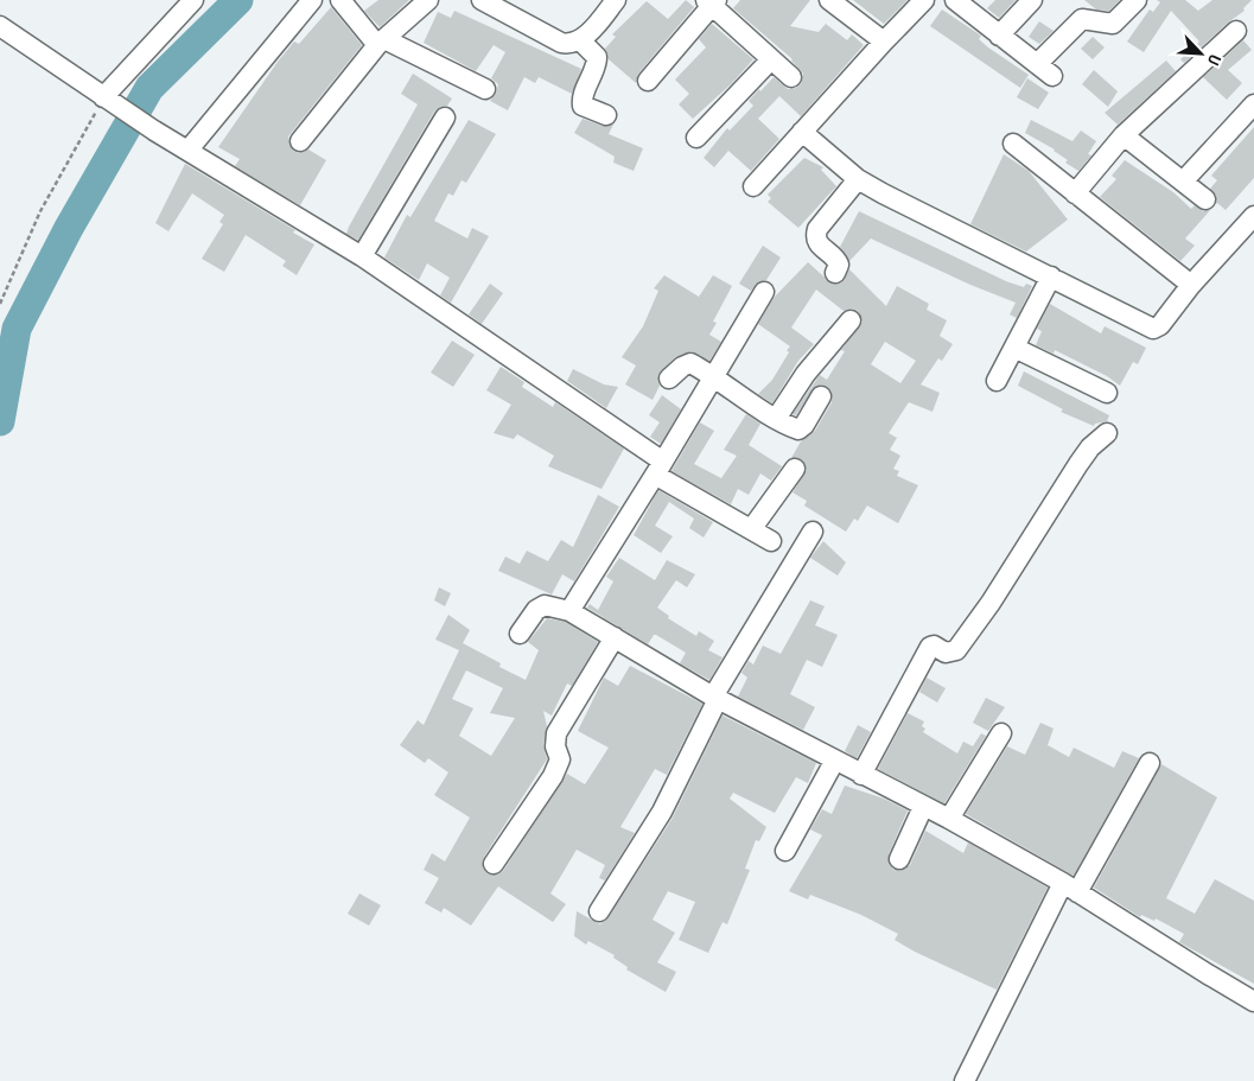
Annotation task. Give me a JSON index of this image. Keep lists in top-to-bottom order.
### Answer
{
  "north": "bottom right"
}
